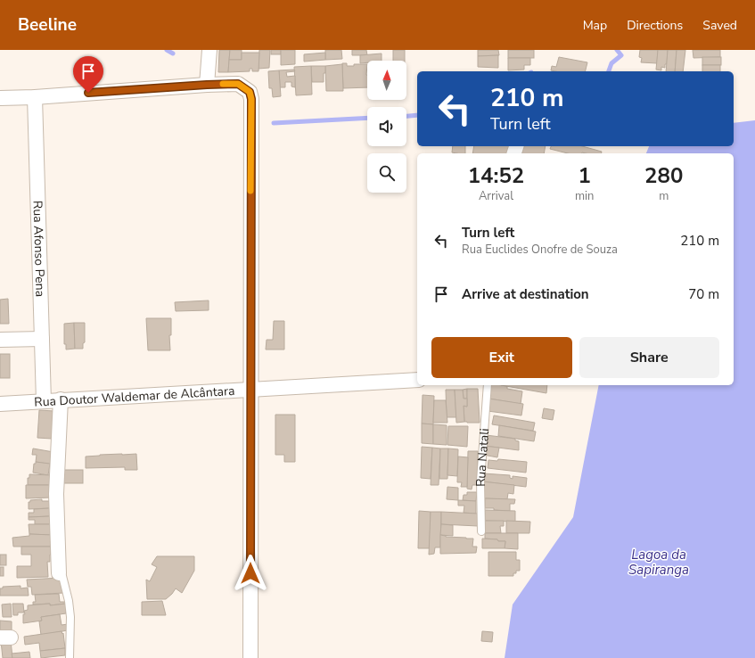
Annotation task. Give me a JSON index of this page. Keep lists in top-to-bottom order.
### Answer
{
  "streets": {
    "street": ["Rua Afonso Pena", "Rua Doutor Waldemar de Alcântara"],
    "lane": ["Rua Natali"]
  },
  "crossings": [
    ["Rua Afonso Pena", "Rua Doutor Waldemar de Alcântara"]
  ],
  "water": ["Lagoa da Sapiranga"],
  "north": "top",
  "page": {
    "header": "Beeline",
    "nav": ["Map", "Directions", "Saved"],
    "turn": ["210 m", "Turn left"],
    "eta": [
      "14:52",
      "Arrival",
      "1",
      "min",
      "280",
      "m"
    ],
    "list": [
      {
        "name": "Turn left",
        "note": "Rua Euclides Onofre de Souza",
        "value": "210 m"
      },
      {
        "name": "Arrive at destination",
        "value": "70 m"
      }
    ],
    "buttons": ["Exit", "Share"]
  }
}
